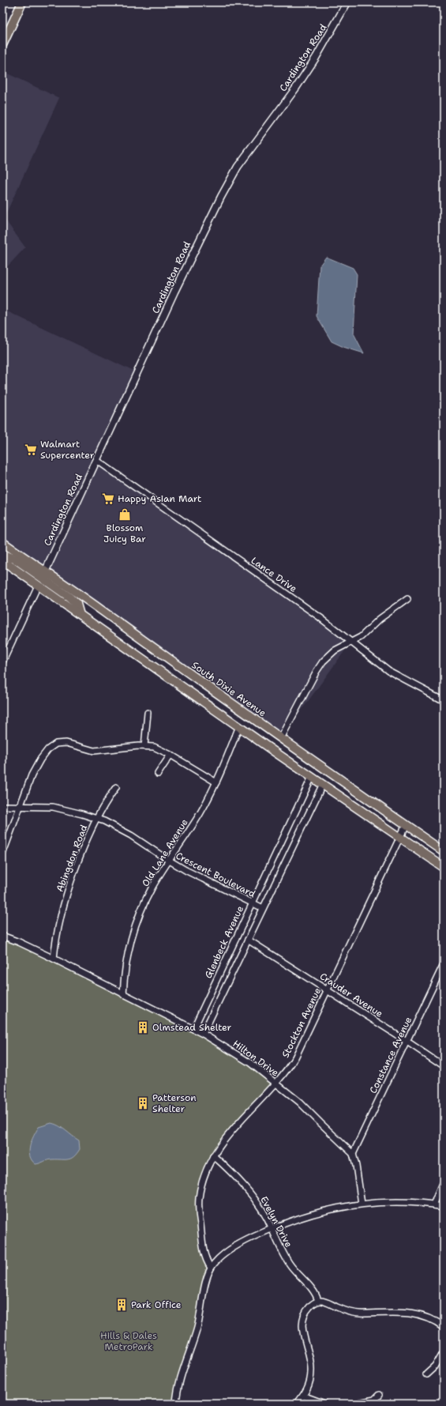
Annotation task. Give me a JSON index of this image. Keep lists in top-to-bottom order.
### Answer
{
  "streets": {
    "main road": ["South Dixie Avenue"],
    "street": [
      "Cardington Road",
      "Lance Drive",
      "Old Lane Avenue",
      "Abingdon Road",
      "Crescent Boulevard",
      "Glenbeck Avenue",
      "Crauder Avenue",
      "Stockton Avenue",
      "Constance Avenue",
      "Hilton Drive",
      "Evelyn Drive"
    ]
  },
  "crossings": [
    ["Cardington Road", "Lance Drive"],
    ["Cardington Road", "South Dixie Avenue"],
    ["South Dixie Avenue", "Stockton Avenue"],
    ["Old Lane Avenue", "Crescent Boulevard"],
    ["Old Lane Avenue", "Hilton Drive"],
    ["Abingdon Road", "Crescent Boulevard"],
    ["Abingdon Road", "Hilton Drive"],
    ["Crescent Boulevard", "Glenbeck Avenue"],
    ["Glenbeck Avenue", "Hilton Drive"],
    ["Crauder Avenue", "Stockton Avenue"],
    ["Crauder Avenue", "Constance Avenue"],
    ["Stockton Avenue", "Hilton Drive"],
    ["Stockton Avenue", "Evelyn Drive"],
    ["Constance Avenue", "Hilton Drive"]
  ],
  "parks": ["Hills & Dales MetroPark"],
  "places": {
    "supermarket": ["Walmart Supercenter", "Happy Asian Mart"],
    "shop": ["Blossom Juicy Bar"],
    "building": ["Olmstead Shelter", "Patterson Shelter", "Park Office"]
  }
}
